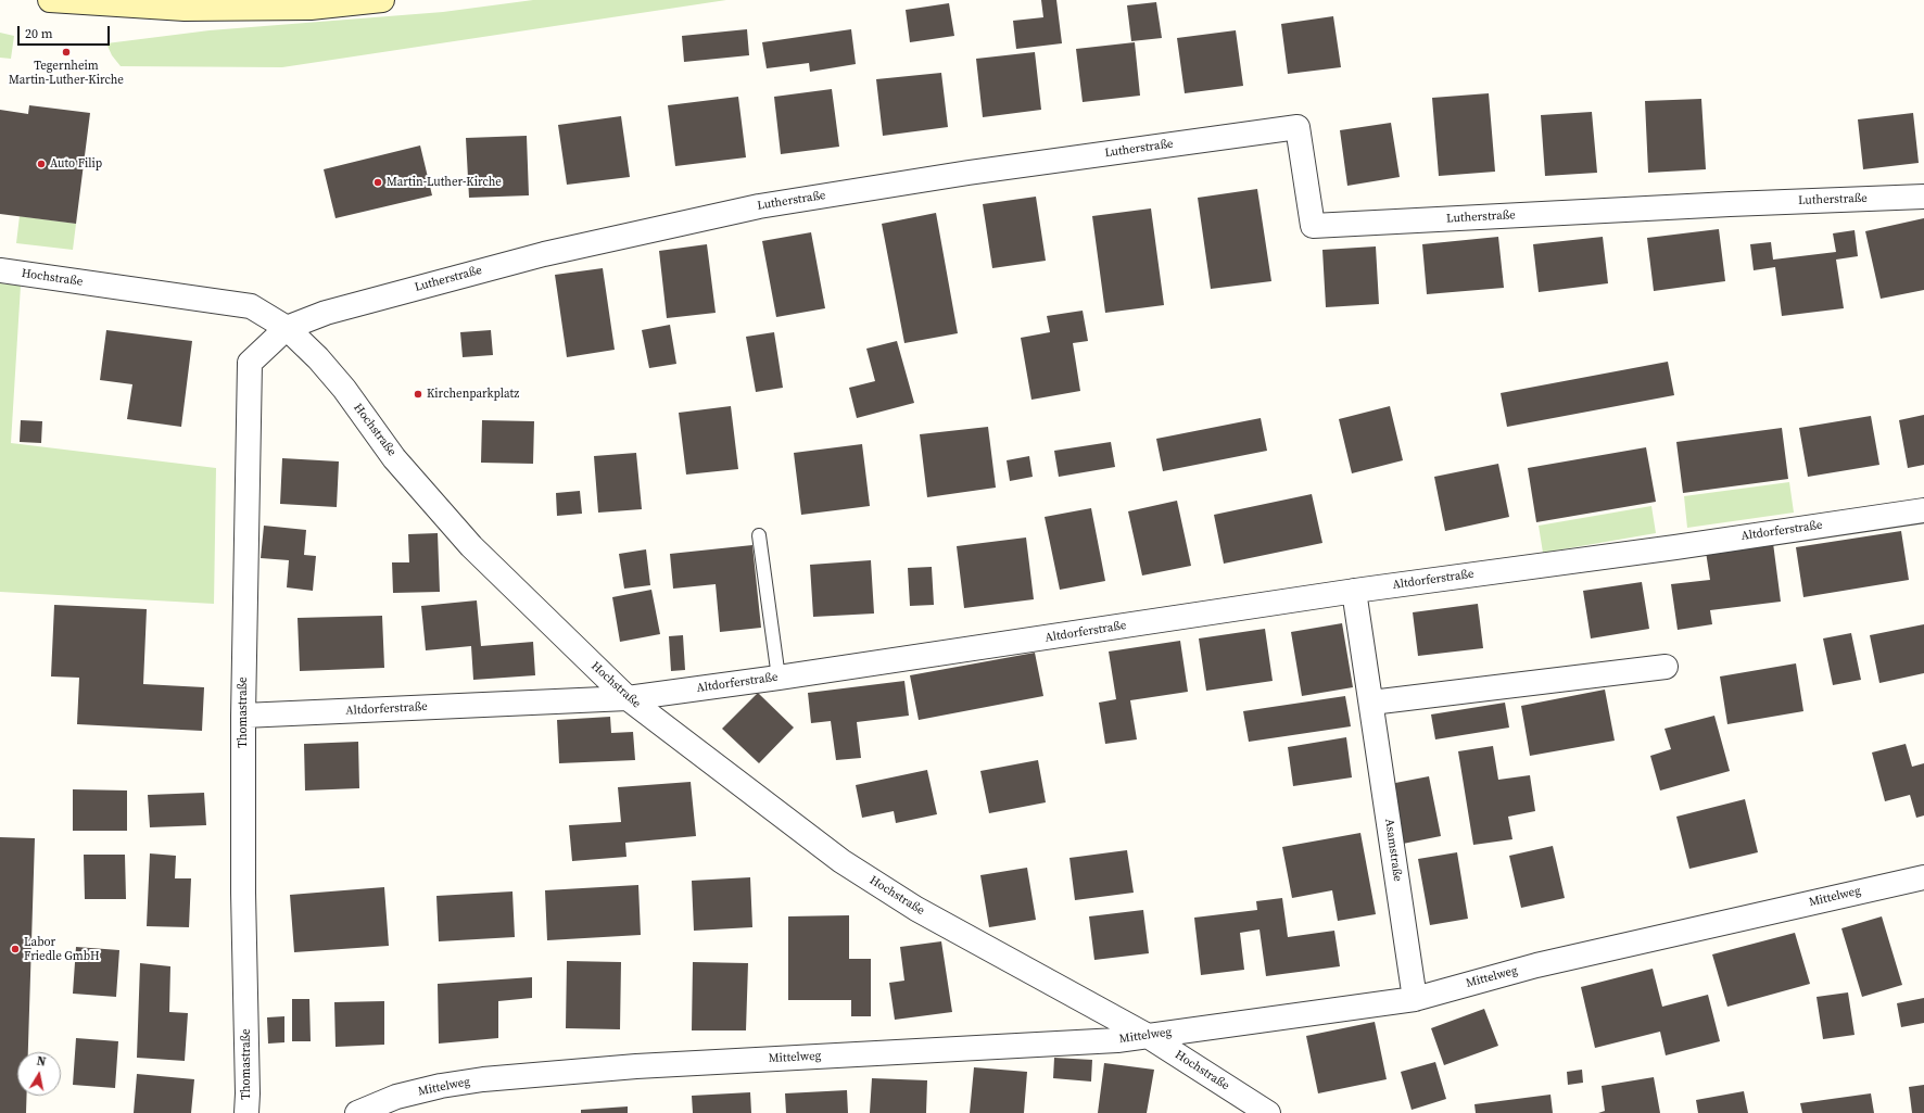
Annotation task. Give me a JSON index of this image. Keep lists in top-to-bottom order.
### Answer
{
  "streets": {
    "street": [
      "Lutherstraße",
      "Hochstraße",
      "Altdorferstraße",
      "Thomastraße",
      "Asamstraße",
      "Mittelweg"
    ]
  },
  "crossings": [
    ["Lutherstraße", "Hochstraße"],
    ["Lutherstraße", "Thomastraße"],
    ["Hochstraße", "Altdorferstraße"],
    ["Hochstraße", "Thomastraße"],
    ["Hochstraße", "Mittelweg"],
    ["Altdorferstraße", "Thomastraße"],
    ["Altdorferstraße", "Asamstraße"],
    ["Asamstraße", "Mittelweg"]
  ],
  "places": [
    "Tegernheim Martin-Luther-Kirche",
    "Auto Filip",
    "Martin-Luther-Kirche",
    "Kirchenparkplatz",
    "Labor Friedle GmbH"
  ],
  "scale_bar": "20 m",
  "north": "top"
}
